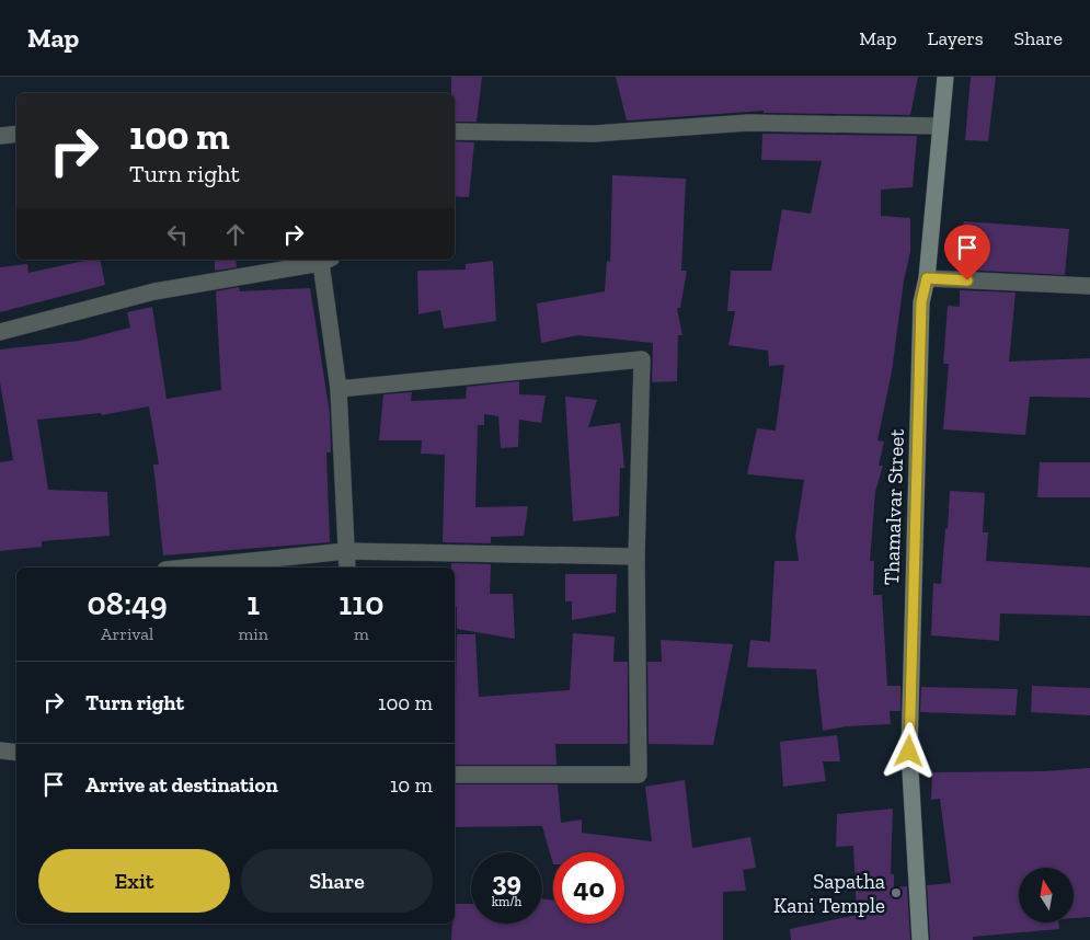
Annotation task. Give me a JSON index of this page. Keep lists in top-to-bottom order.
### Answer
{
  "streets": {
    "street": ["Thamalvar Street"]
  },
  "places": ["Sapatha Kani Temple"],
  "north": "top",
  "page": {
    "header": "Map",
    "nav": ["Map", "Layers", "Share"],
    "turn": ["100 m", "Turn right"],
    "eta": [
      "08:49",
      "Arrival",
      "1",
      "min",
      "110",
      "m"
    ],
    "list": [
      {
        "name": "Turn right",
        "value": "100 m"
      },
      {
        "name": "Arrive at destination",
        "value": "10 m"
      }
    ],
    "buttons": ["Exit", "Share"],
    "speed": "39 km/h",
    "limit": "40"
  }
}
